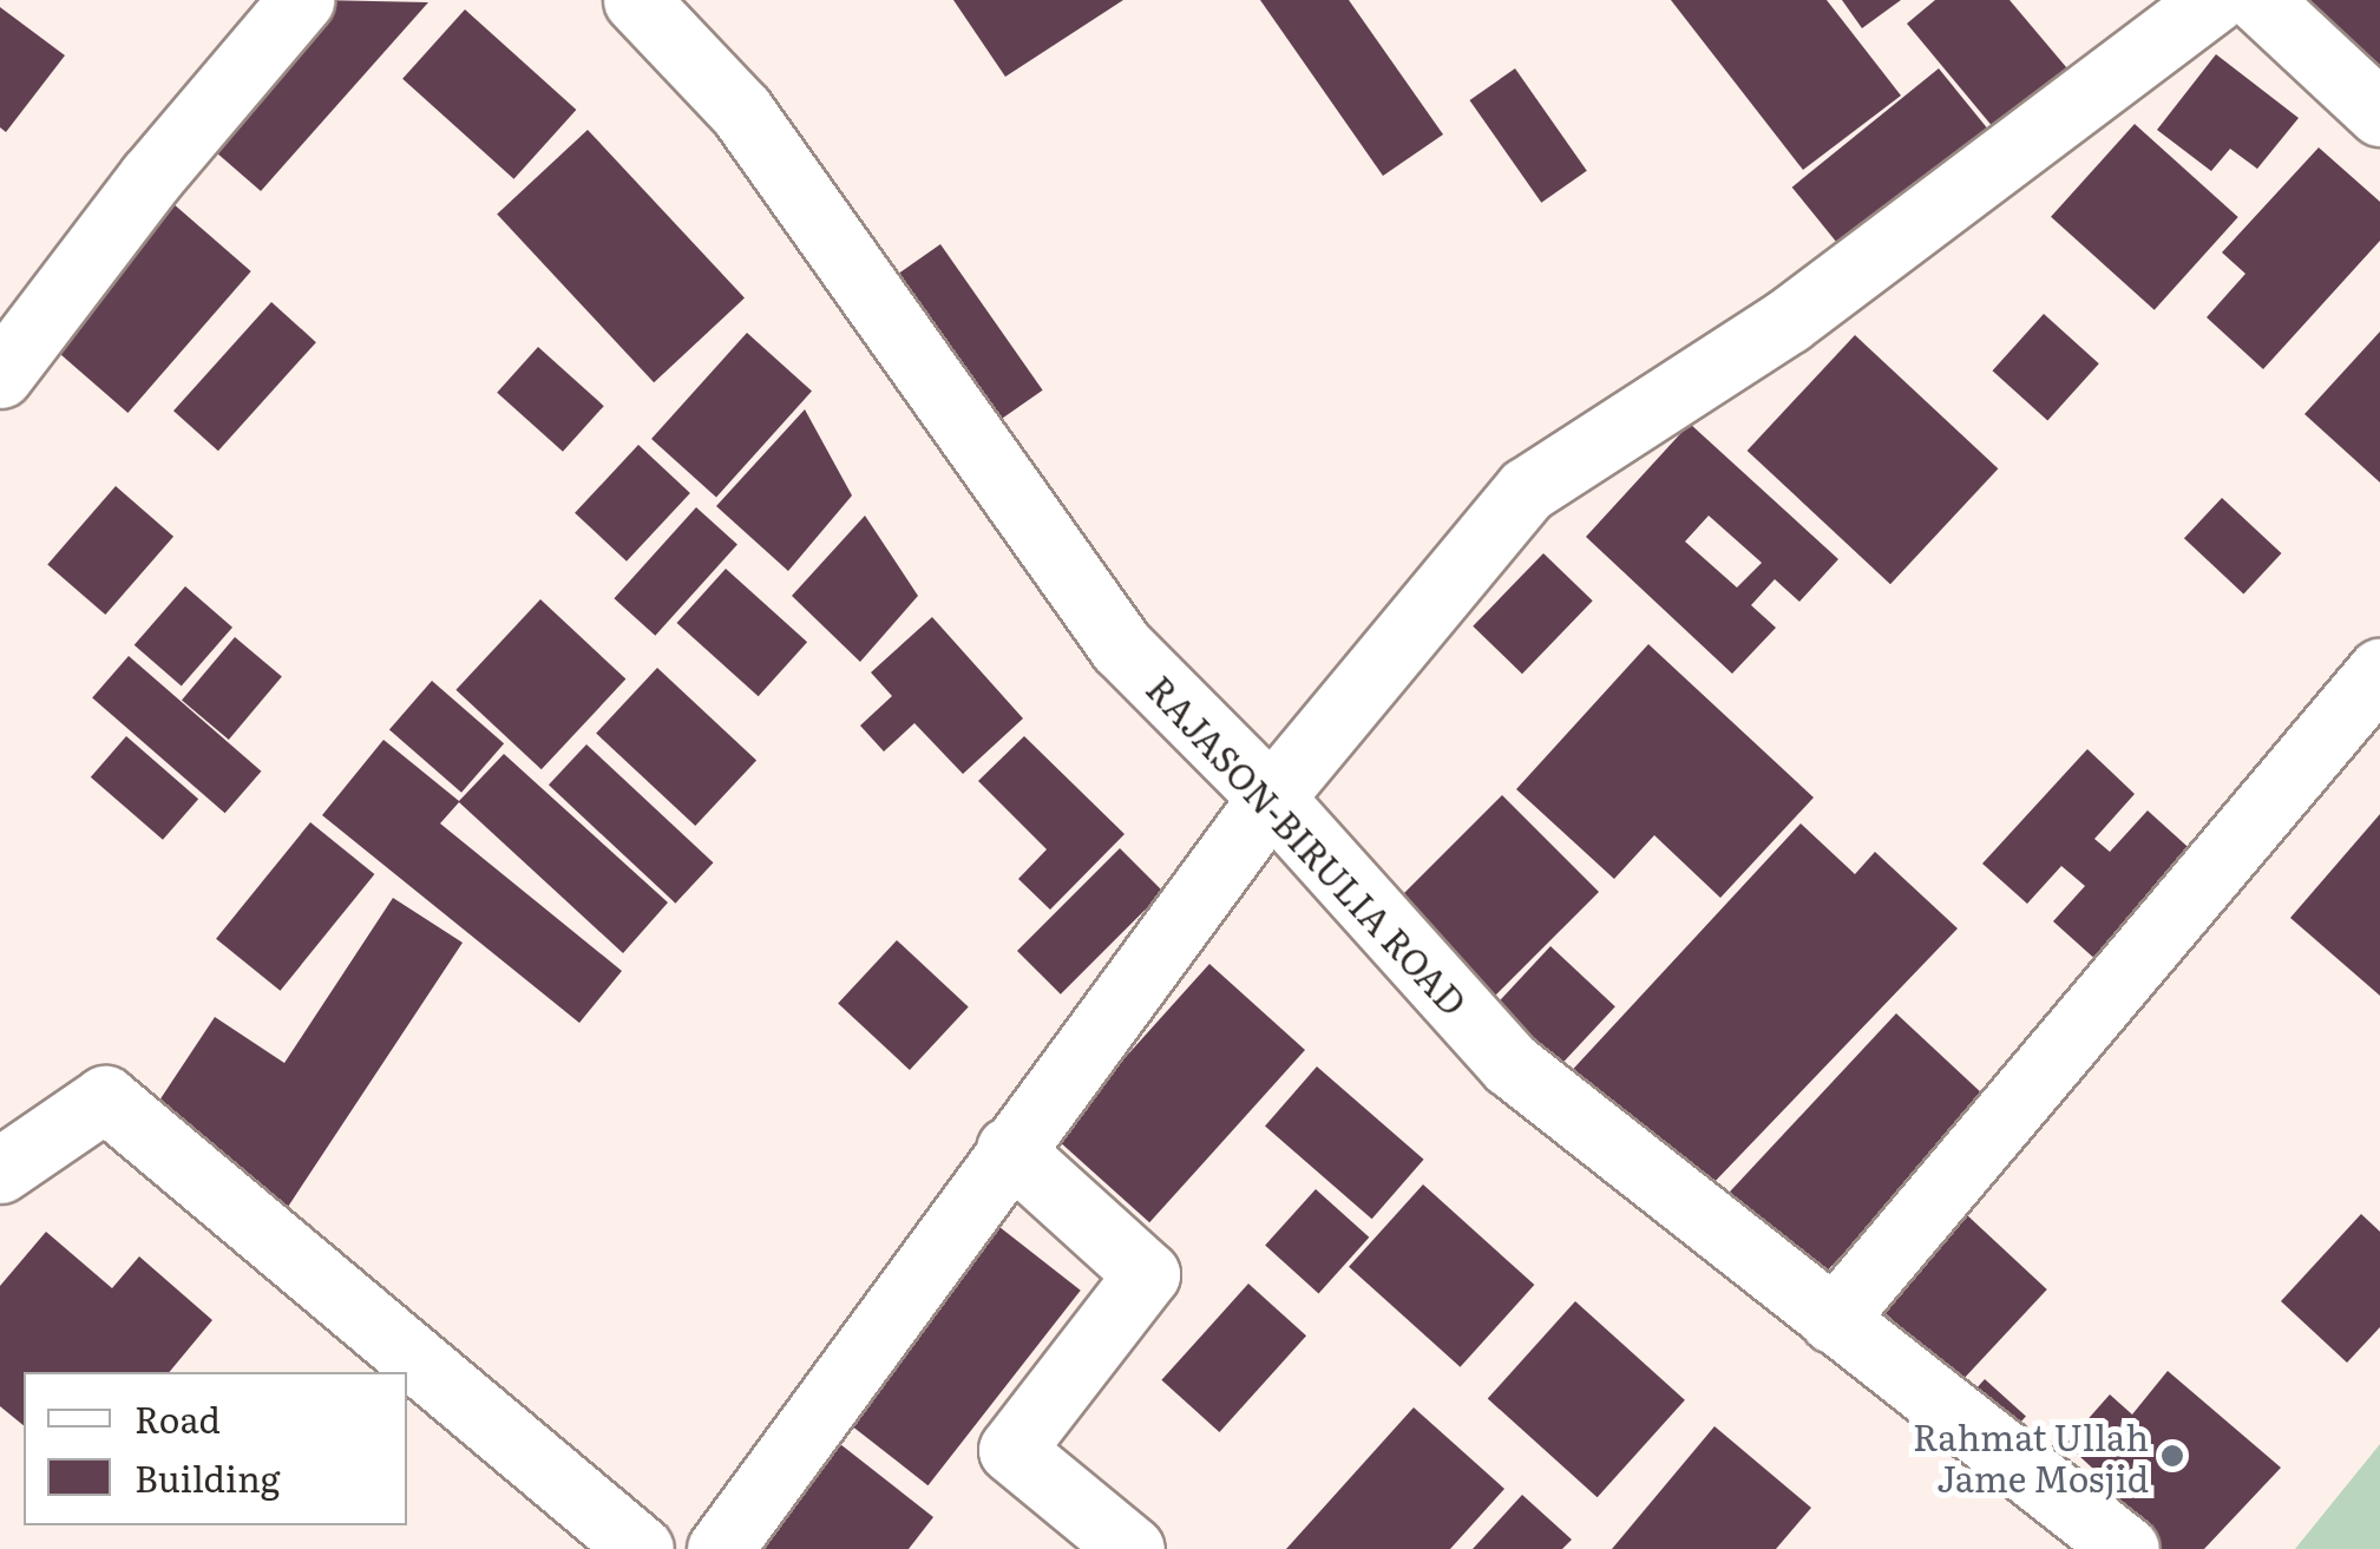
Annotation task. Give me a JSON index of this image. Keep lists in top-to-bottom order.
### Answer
{
  "streets": {
    "street": ["RAJASON-BIRULIA ROAD"]
  },
  "places": ["Rahmat Ullah Jame Mosjid"],
  "legend": ["Road", "Building"]
}
